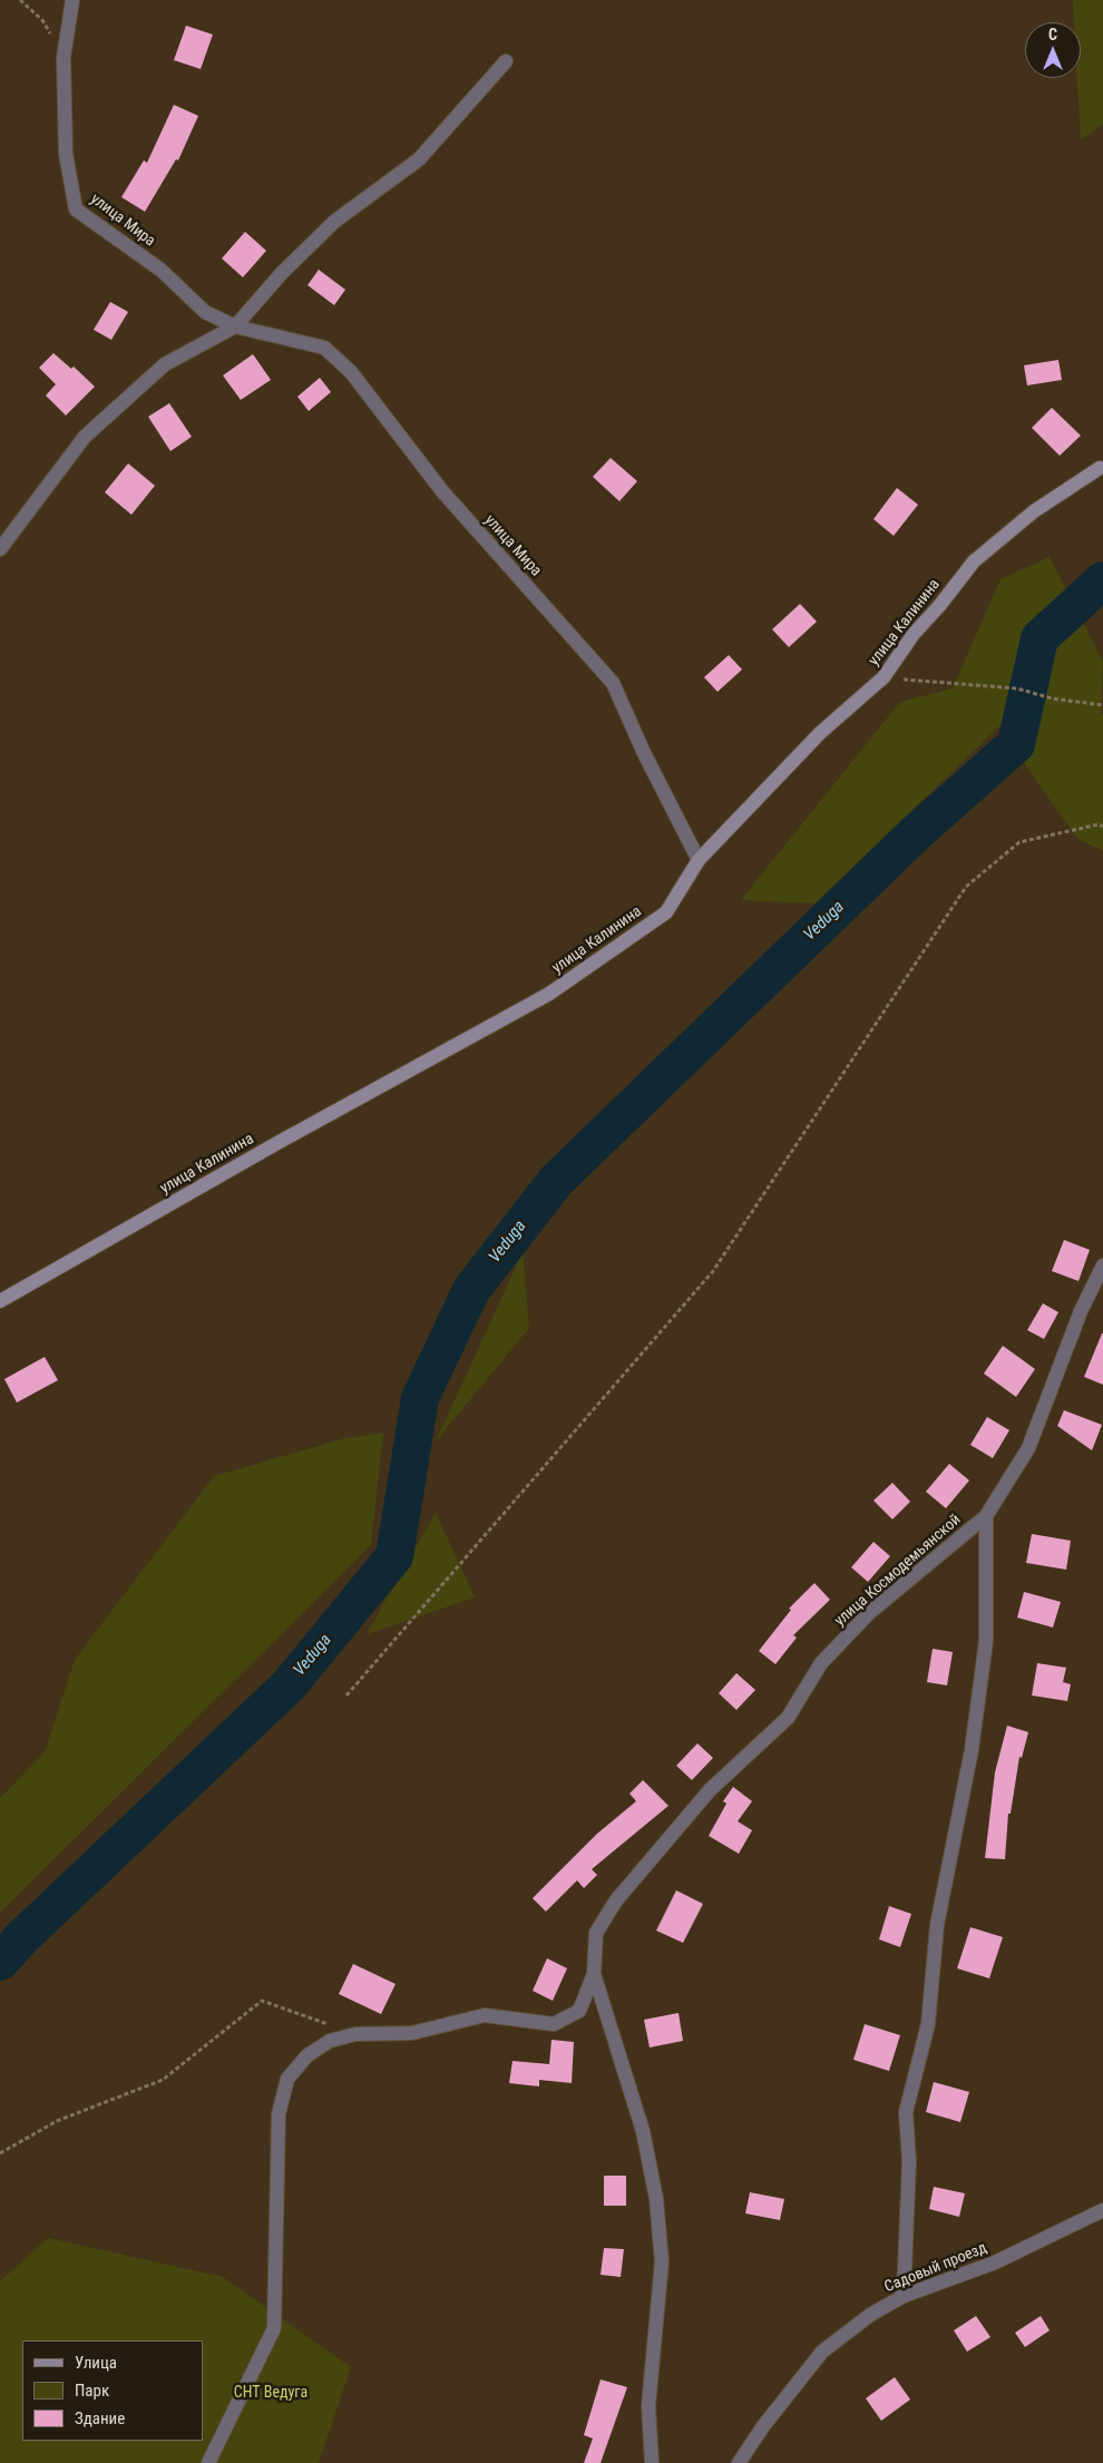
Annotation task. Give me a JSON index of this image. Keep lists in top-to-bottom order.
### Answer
{
  "streets": {
    "street": [
      "улица Мира",
      "улица Калинина",
      "улица Космодемьянской",
      "Садовый проезд"
    ]
  },
  "crossings": [
    ["улица Мира", "улица Калинина"]
  ],
  "water": ["Veduga"],
  "parks": ["СНТ Ведуга"],
  "legend": ["Улица", "Парк", "Здание"],
  "north": "top"
}
